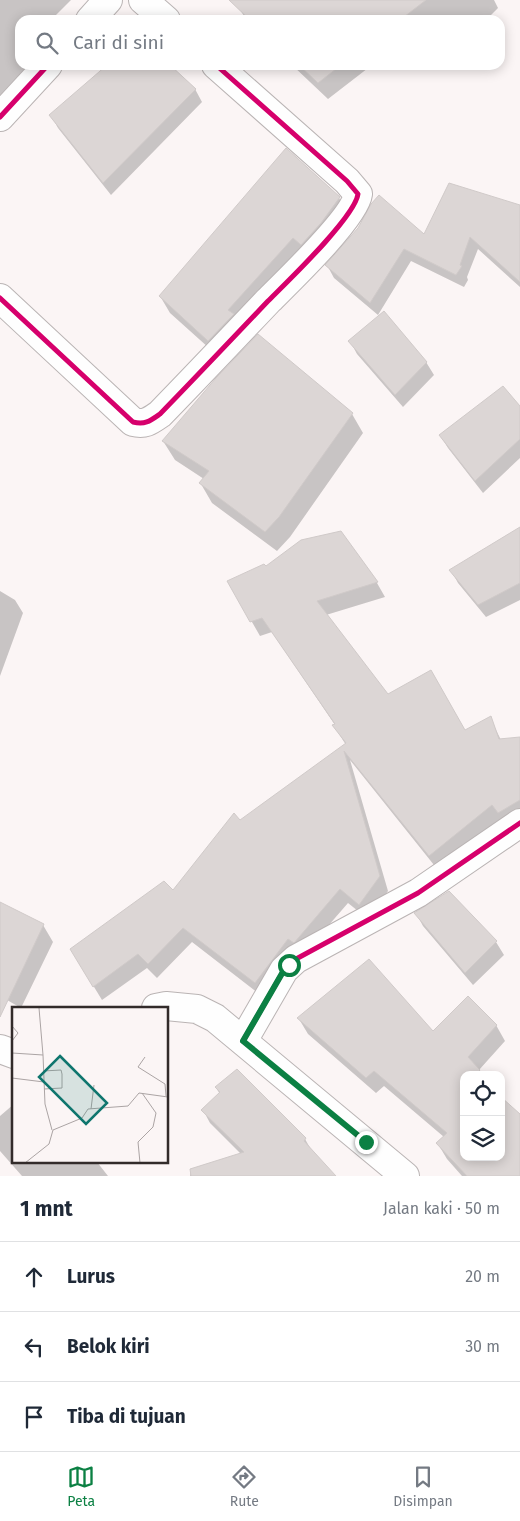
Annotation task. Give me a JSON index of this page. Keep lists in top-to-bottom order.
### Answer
{
  "page": {
    "search": "Cari di sini",
    "heading": ["1 mnt", "Jalan kaki · 50 m"],
    "list": [
      ["Lurus", "20 m"],
      ["Belok kiri", "30 m"],
      "Tiba di tujuan"
    ],
    "nav": ["Peta", "Rute", "Disimpan"]
  }
}
